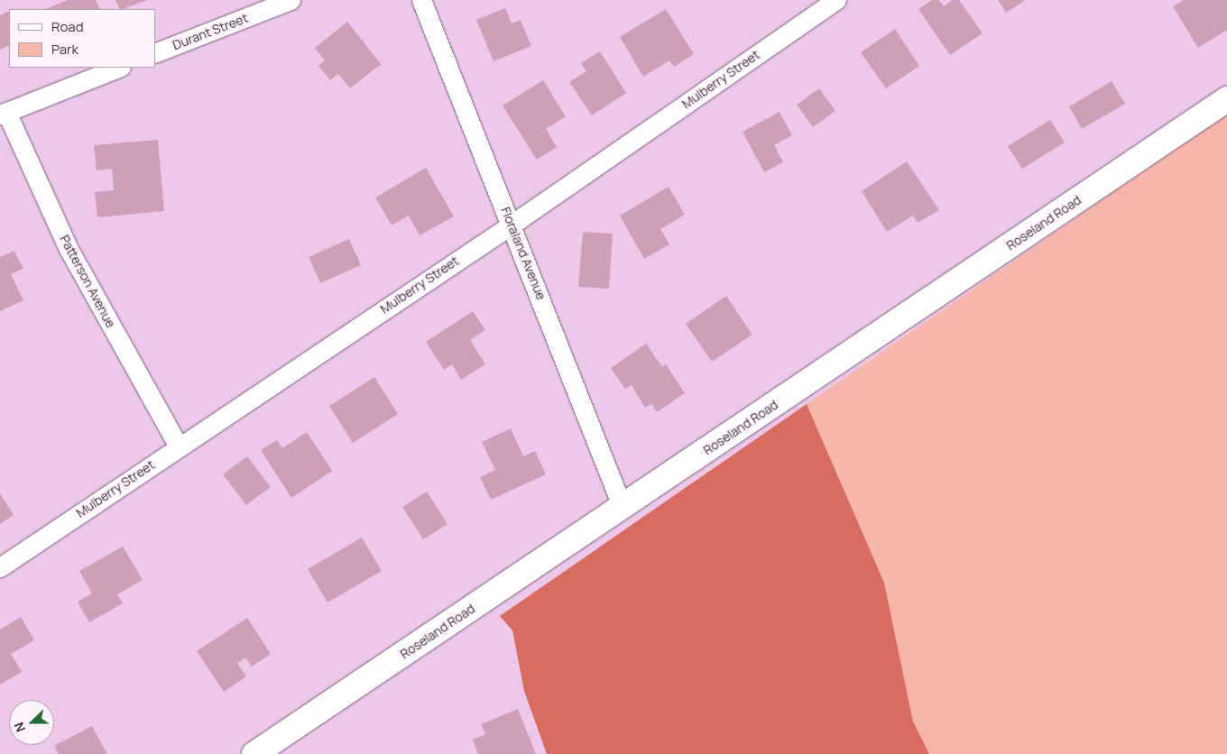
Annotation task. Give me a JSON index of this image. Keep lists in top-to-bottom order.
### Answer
{
  "streets": {
    "main road": ["Roseland Road"],
    "street": [
      "Durant Street",
      "Mulberry Street",
      "Floraland Avenue",
      "Patterson Avenue"
    ]
  },
  "crossings": [
    ["Mulberry Street", "Floraland Avenue"],
    ["Mulberry Street", "Patterson Avenue"],
    ["Roseland Road", "Floraland Avenue"]
  ],
  "legend": ["Road", "Park"],
  "north": "left"
}
